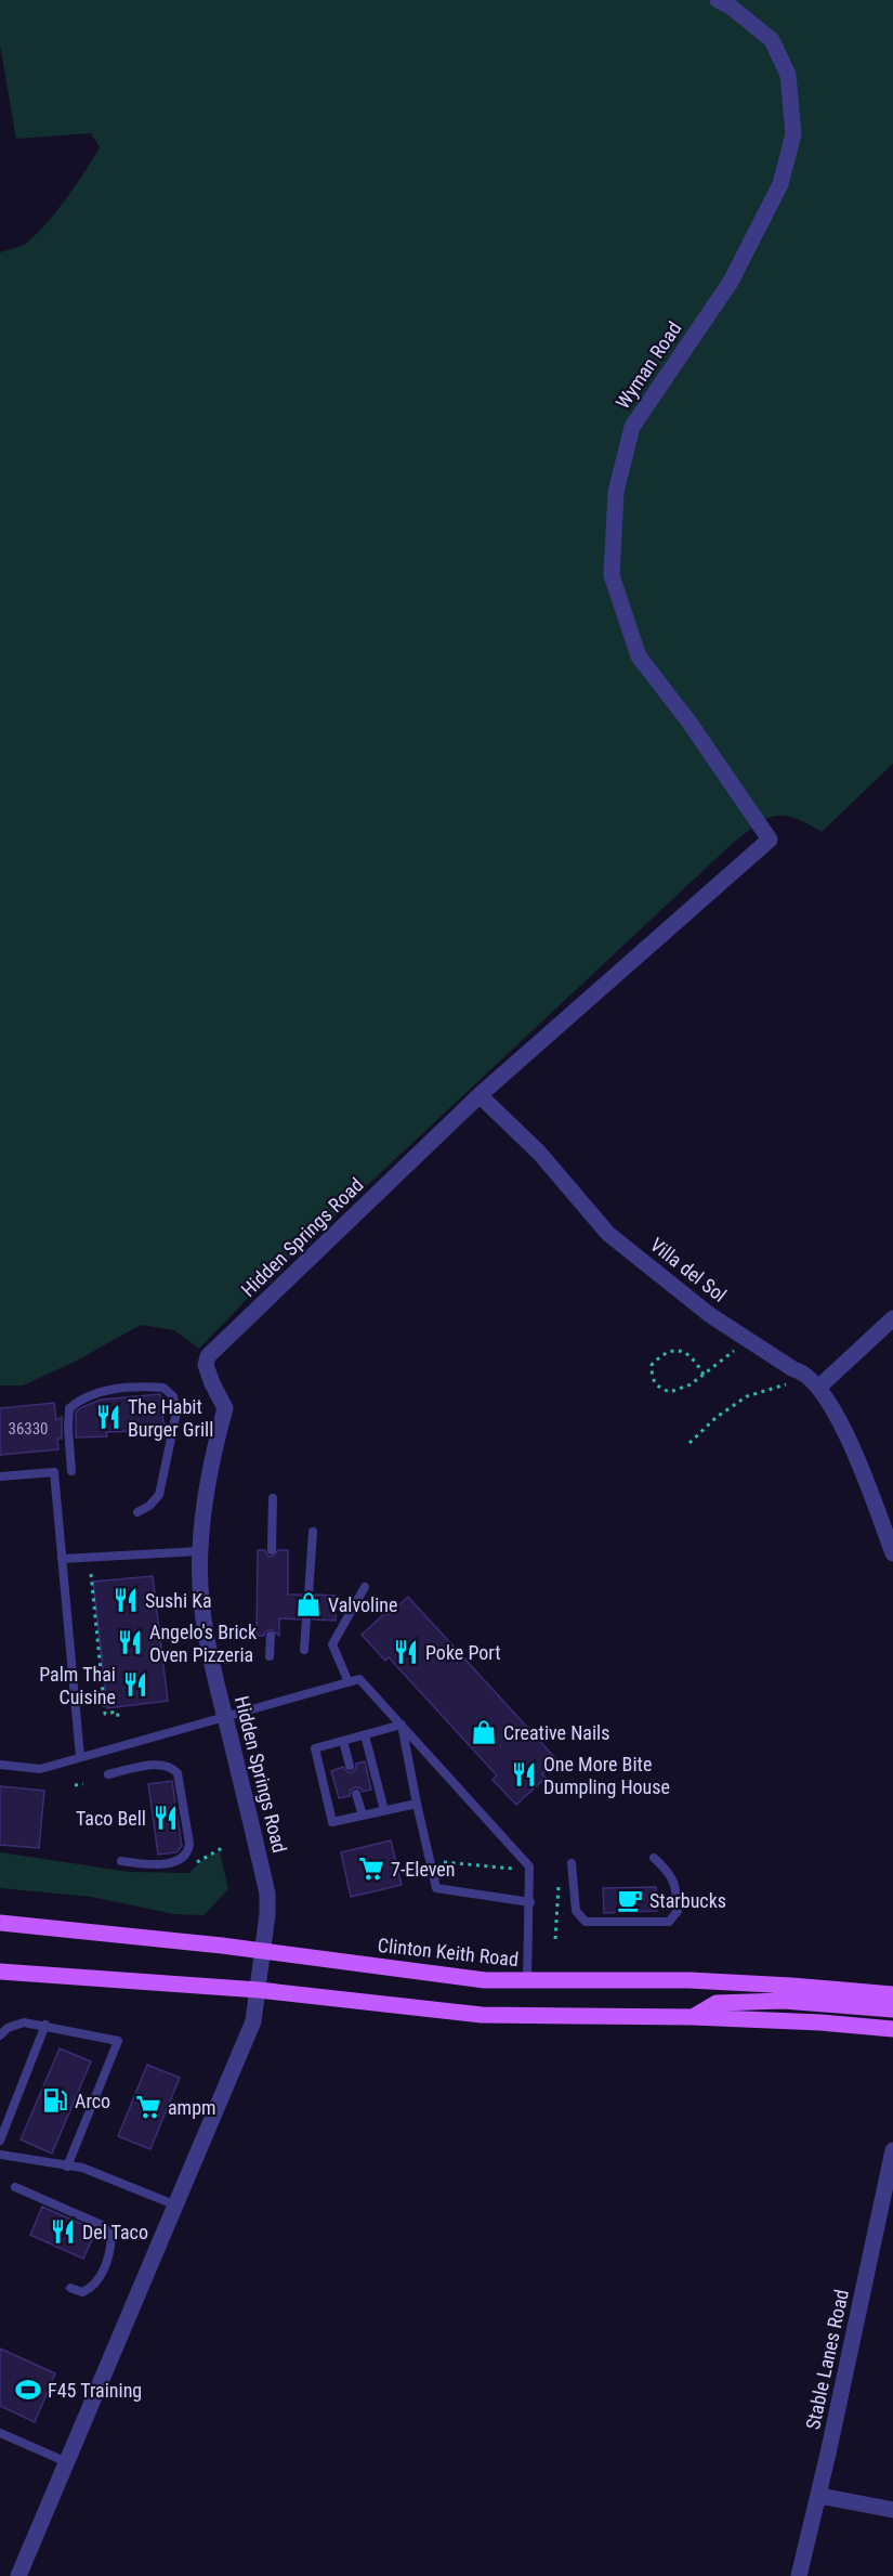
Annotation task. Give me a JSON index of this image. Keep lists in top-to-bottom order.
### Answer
{
  "streets": {
    "main road": ["Clinton Keith Road"],
    "street": [
      "Wyman Road",
      "Hidden Springs Road",
      "Villa del Sol",
      "Stable Lanes Road"
    ]
  },
  "crossings": [
    ["Wyman Road", "Hidden Springs Road"],
    ["Hidden Springs Road", "Villa del Sol"],
    ["Hidden Springs Road", "Clinton Keith Road"]
  ],
  "places": {
    "restaurant": [
      "The Habit Burger Grill",
      "Sushi Ka",
      "Angelo's Brick Oven Pizzeria",
      "Poke Port",
      "Palm Thai Cuisine",
      "One More Bite Dumpling House",
      "Taco Bell",
      "Del Taco"
    ],
    "shop": ["Valvoline", "Creative Nails"],
    "supermarket": ["7-Eleven", "ampm"],
    "cafe": ["Starbucks"],
    "fuel station": ["Arco"],
    "sports": ["F45 Training"]
  },
  "house_numbers": ["36330"]
}
